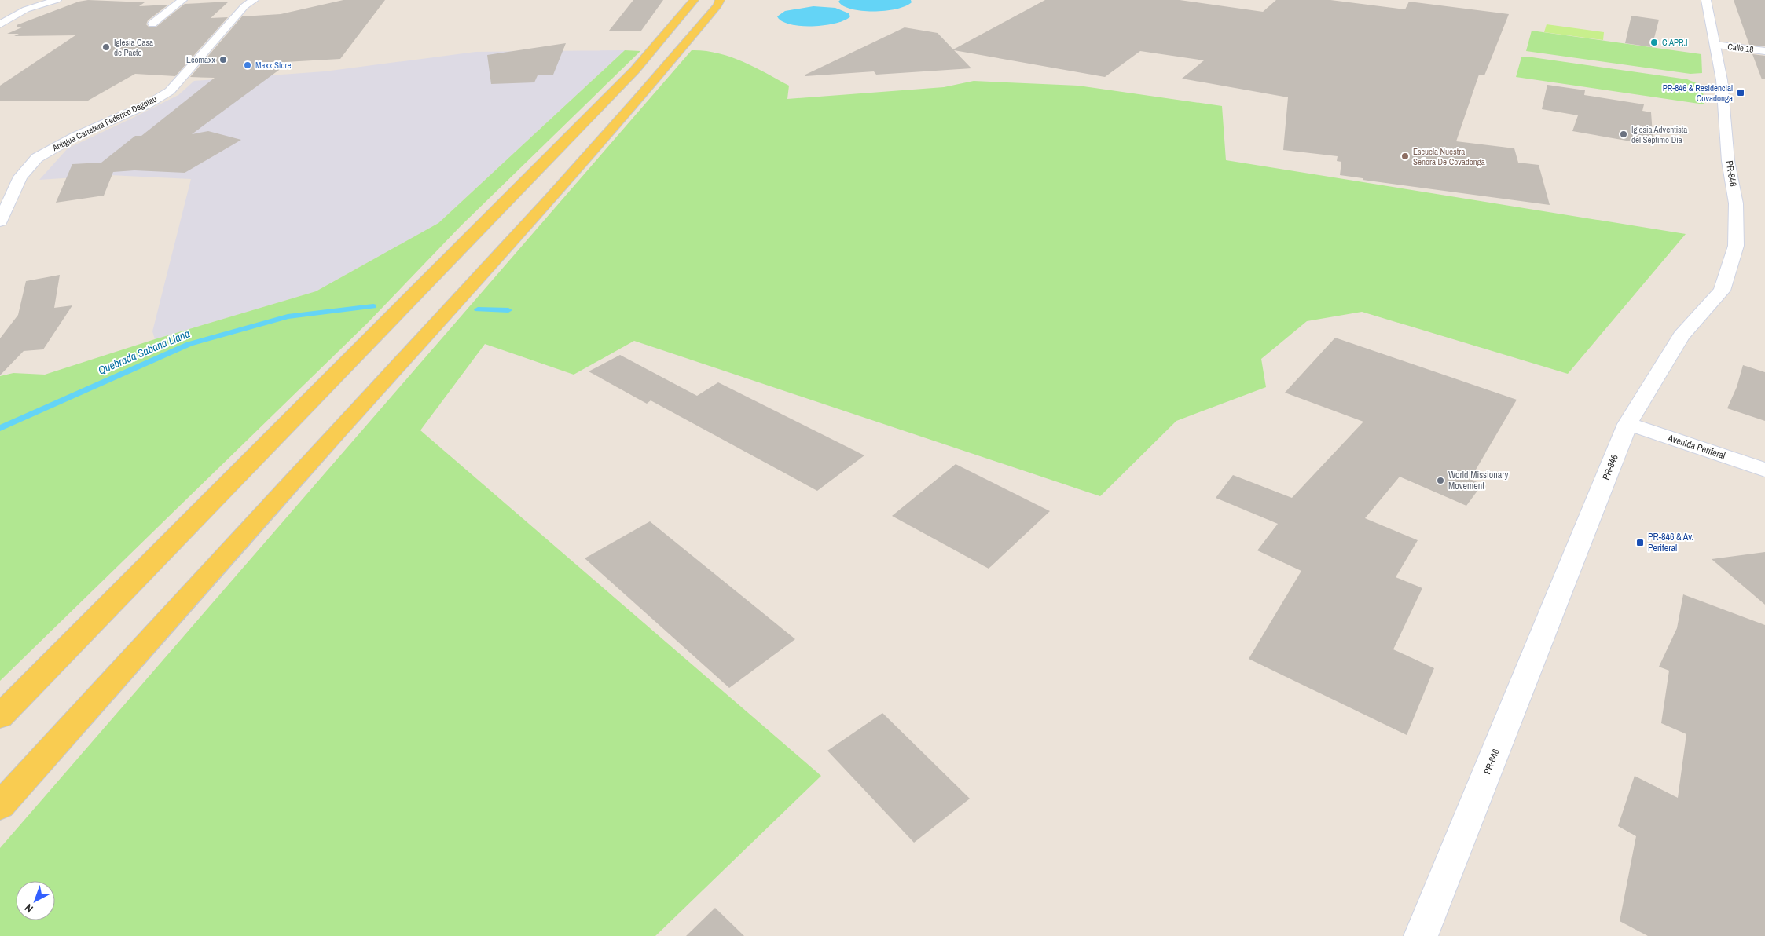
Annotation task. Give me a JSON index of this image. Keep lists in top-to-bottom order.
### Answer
{
  "streets": {
    "street": [
      "Calle 18",
      "Antigua Carretera Federico Degetau",
      "PR-846",
      "Avenida Periferal"
    ]
  },
  "crossings": [
    ["Calle 18", "PR-846"],
    ["PR-846", "Avenida Periferal"]
  ],
  "water": ["Quebrada Sabana Llana"],
  "places": {
    "other": [
      "C.APR.I",
      "Iglesia Casa de Pacto",
      "Ecomaxx",
      "Maxx Store",
      "Iglesia Adventista del Séptimo Día",
      "Escuela Nuestra Señora De Covadonga",
      "World Missionary Movement"
    ],
    "transit": ["PR-846 & Residencial Covadonga", "PR-846 & Av. Periferal"]
  },
  "north": "bottom left"
}
